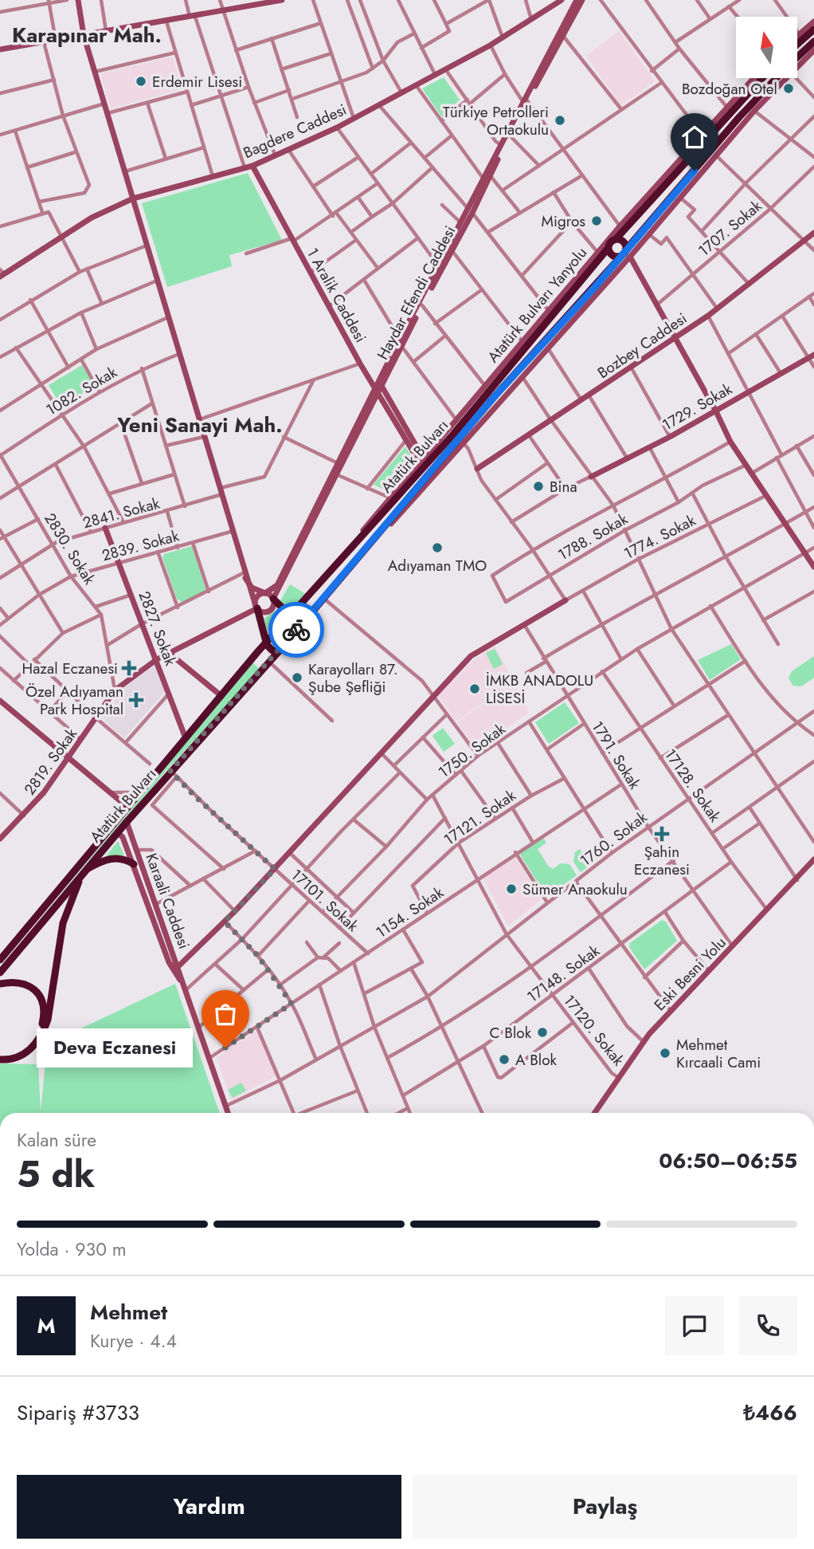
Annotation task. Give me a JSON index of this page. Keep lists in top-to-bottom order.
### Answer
{
  "streets": {
    "highway": ["Atatürk Bulvarı"],
    "main road": [
      "Bagdere Caddesi",
      "Haydar Efendi Caddesi",
      "1 Aralik Caddesi",
      "Atatürk Bulvarı Yanyolu",
      "Bozbey Caddesi",
      "1729. Sokak",
      "2827. Sokak",
      "2819. Sokak",
      "Karaali Caddesi",
      "Eski Besni Yolu"
    ],
    "street": [
      "1707. Sokak",
      "1082. Sokak",
      "2841. Sokak",
      "1788. Sokak",
      "1774. Sokak",
      "2839. Sokak",
      "2830. Sokak",
      "1750. Sokak",
      "1791. Sokak",
      "17128. Sokak",
      "17121. Sokak",
      "1760. Sokak",
      "17101. Sokak",
      "1154. Sokak",
      "17148. Sokak",
      "17120. Sokak"
    ]
  },
  "crossings": [
    ["Bagdere Caddesi", "1 Aralik Caddesi"],
    ["Haydar Efendi Caddesi", "1 Aralik Caddesi"],
    ["Haydar Efendi Caddesi", "2819. Sokak"],
    ["1 Aralik Caddesi", "Atatürk Bulvarı Yanyolu"],
    ["Atatürk Bulvarı Yanyolu", "Atatürk Bulvarı"],
    ["1082. Sokak", "2830. Sokak"],
    ["Atatürk Bulvarı", "2827. Sokak"],
    ["Atatürk Bulvarı", "17101. Sokak"],
    ["Atatürk Bulvarı", "Karaali Caddesi"],
    ["2841. Sokak", "2830. Sokak"],
    ["2841. Sokak", "2827. Sokak"],
    ["2839. Sokak", "2830. Sokak"],
    ["2839. Sokak", "2827. Sokak"],
    ["2830. Sokak", "2819. Sokak"],
    ["2827. Sokak", "2819. Sokak"],
    ["1750. Sokak", "1791. Sokak"],
    ["1750. Sokak", "17128. Sokak"],
    ["1750. Sokak", "17101. Sokak"],
    ["1750. Sokak", "17120. Sokak"],
    ["1791. Sokak", "1760. Sokak"],
    ["1791. Sokak", "1154. Sokak"],
    ["1791. Sokak", "17148. Sokak"],
    ["1791. Sokak", "Eski Besni Yolu"],
    ["17128. Sokak", "1760. Sokak"],
    ["17128. Sokak", "17148. Sokak"],
    ["17128. Sokak", "Eski Besni Yolu"],
    ["17121. Sokak", "1154. Sokak"],
    ["17121. Sokak", "17120. Sokak"],
    ["1760. Sokak", "Karaali Caddesi"],
    ["1760. Sokak", "17120. Sokak"],
    ["17101. Sokak", "1154. Sokak"],
    ["Karaali Caddesi", "1154. Sokak"],
    ["1154. Sokak", "17120. Sokak"],
    ["17148. Sokak", "17120. Sokak"],
    ["Eski Besni Yolu", "17120. Sokak"]
  ],
  "districts": ["Karapınar Mah.", "Yeni Sanayi Mah."],
  "places": {
    "other": [
      "Erdemir Lisesi",
      "Bozdoğan Otel",
      "Türkiye Petrolleri Ortaokulu",
      "Migros",
      "Bina",
      "Adıyaman TMO",
      "Karayolları 87. Şube Şefliği",
      "İMKB ANADOLU LİSESİ",
      "Sümer Anaokulu",
      "C Blok",
      "Deva Eczanesi",
      "Mehmet Kırcaali Cami",
      "A Blok"
    ],
    "health": ["Hazal Eczanesi", "Özel Adıyaman Park Hospital", "Şahin Eczanesi"]
  },
  "north": "top",
  "page": {
    "bubble": "Deva Eczanesi",
    "heading": ["5 dk", "Kalan süre", "06:50–06:55"],
    "panel": [
      "Mehmet",
      "Kurye · 4.4",
      "Sipariş #3733",
      "₺466"
    ],
    "bar": "Yolda · 930 m",
    "round": "M",
    "buttons": ["Yardım", "Paylaş"]
  }
}
